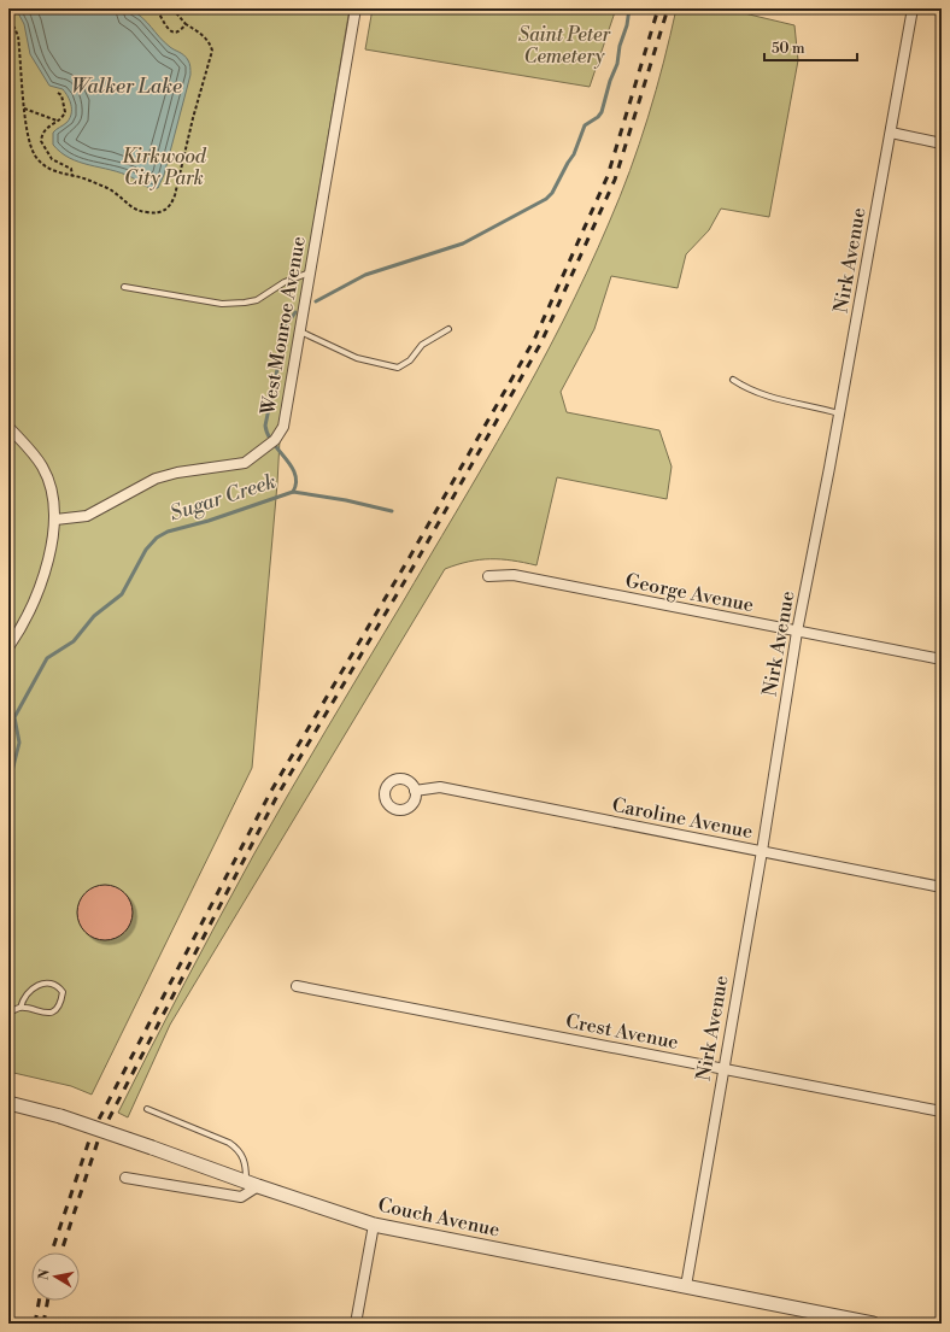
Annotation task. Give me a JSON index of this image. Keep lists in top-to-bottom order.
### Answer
{
  "streets": {
    "street": [
      "Nirk Avenue",
      "West Monroe Avenue",
      "George Avenue",
      "Caroline Avenue",
      "Crest Avenue",
      "Couch Avenue"
    ]
  },
  "crossings": [
    ["Nirk Avenue", "George Avenue"],
    ["Nirk Avenue", "Caroline Avenue"],
    ["Nirk Avenue", "Crest Avenue"],
    ["Nirk Avenue", "Couch Avenue"]
  ],
  "water": ["Walker Lake", "Sugar Creek"],
  "parks": ["Saint Peter Cemetery", "Kirkwood City Park"],
  "scale_bar": "50 m",
  "north": "left"
}
